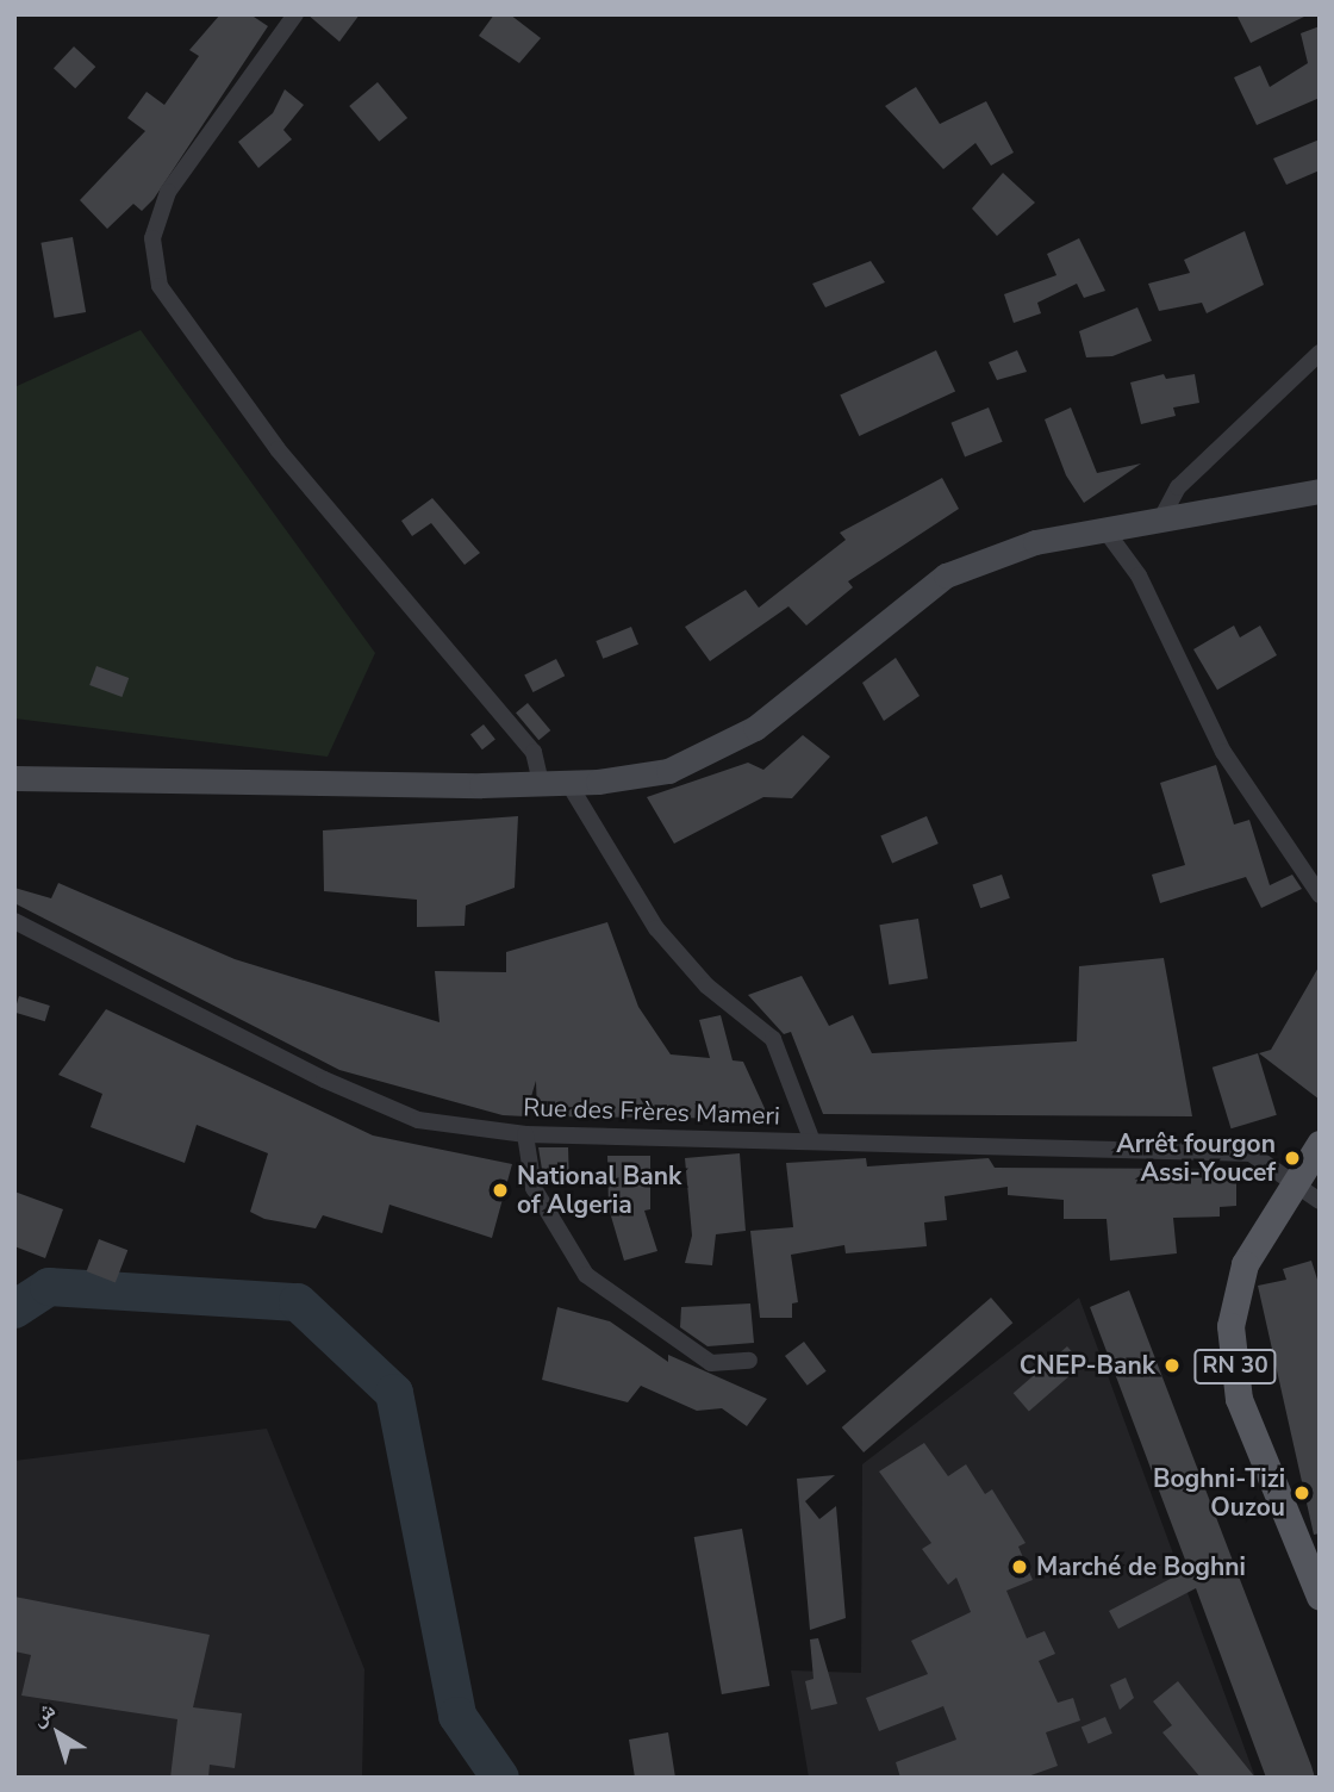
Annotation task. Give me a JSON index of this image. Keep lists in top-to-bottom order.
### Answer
{
  "streets": {
    "main road": ["RN 30"],
    "street": ["Rue des Frères Mameri"]
  },
  "crossings": [
    ["Rue des Frères Mameri", "RN 30"]
  ],
  "places": [
    "Arrêt fourgon Assi-Youcef",
    "National Bank of Algeria",
    "CNEP-Bank",
    "Boghni-Tizi Ouzou",
    "Marché de Boghni"
  ],
  "north": "top left"
}
